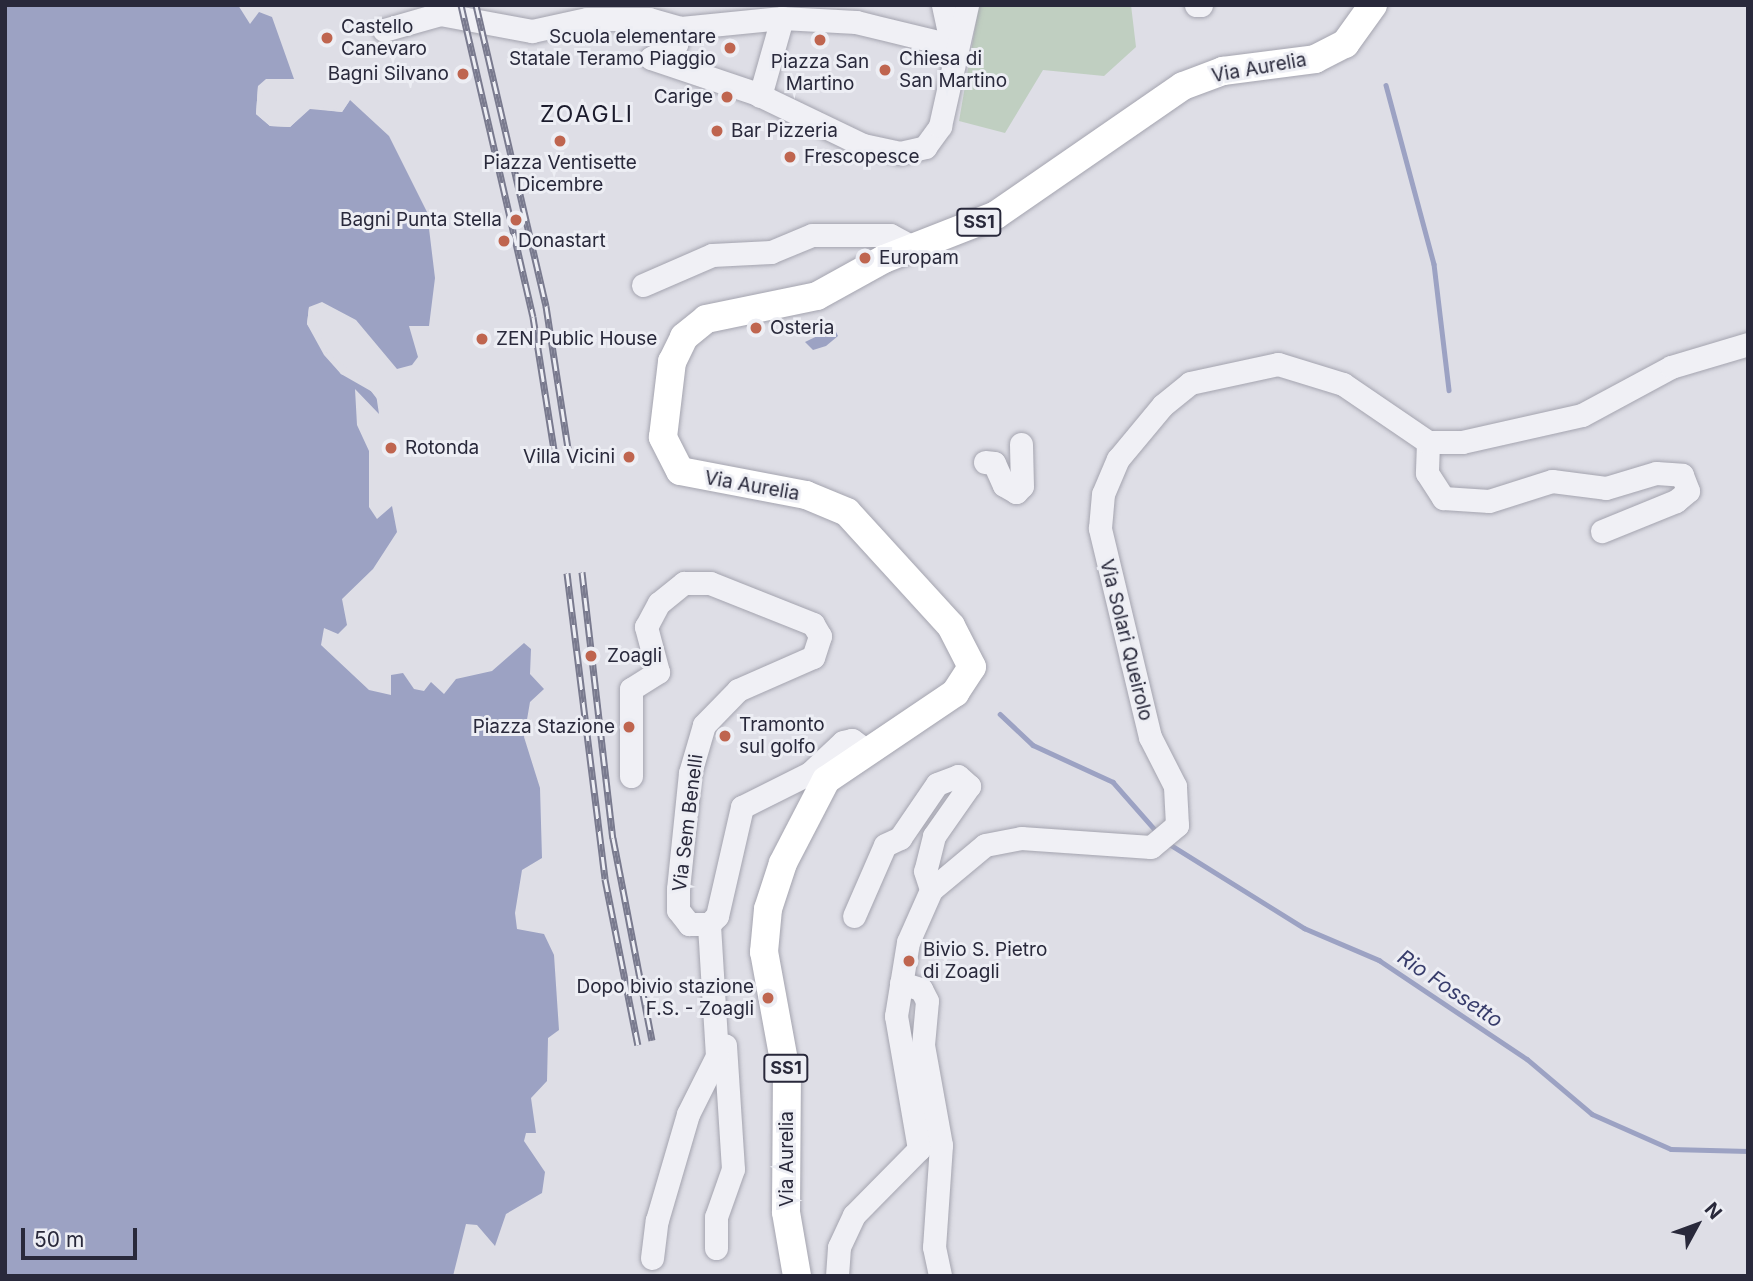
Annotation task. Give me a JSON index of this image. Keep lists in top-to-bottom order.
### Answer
{
  "streets": {
    "main road": ["Via Aurelia", "SS1"],
    "street": ["Via Solari Queirolo", "Via Sem Benelli"]
  },
  "districts": ["ZOAGLI"],
  "water": ["Rio Fossetto"],
  "places": [
    "Castello Canevaro",
    "Piazza San Martino",
    "Scuola elementare Statale Teramo Piaggio",
    "Chiesa di San Martino",
    "Bagni Silvano",
    "Carige",
    "Bar Pizzeria",
    "Piazza Ventisette Dicembre",
    "Frescopesce",
    "Bagni Punta Stella",
    "Donastart",
    "Europam",
    "Osteria",
    "ZEN Public House",
    "Rotonda",
    "Villa Vicini",
    "Zoagli",
    "Piazza Stazione",
    "Tramonto sul golfo",
    "Bivio S. Pietro di Zoagli",
    "Dopo bivio stazione F.S. - Zoagli"
  ],
  "scale_bar": "50 m",
  "north": "top right"
}
